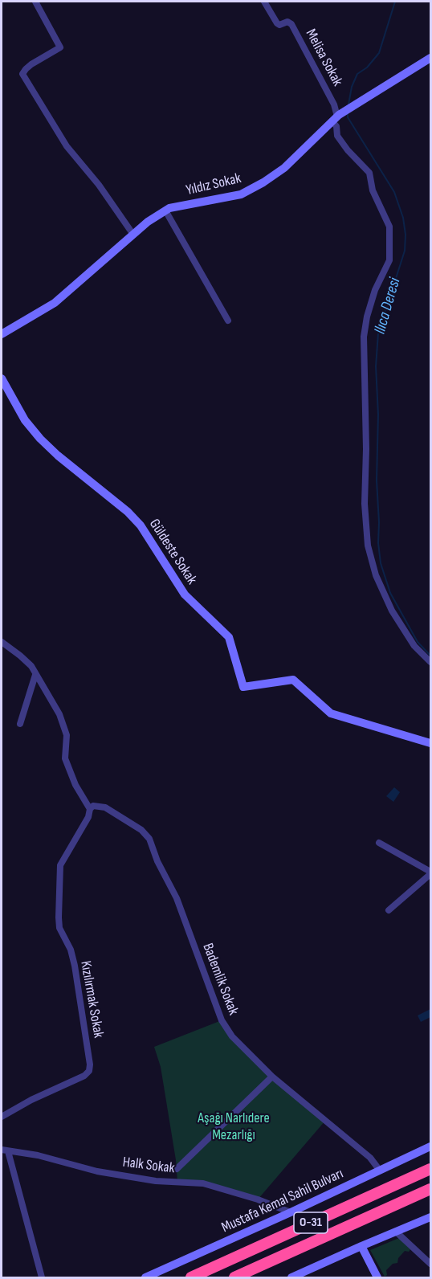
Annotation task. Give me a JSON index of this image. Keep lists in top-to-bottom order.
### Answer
{
  "streets": {
    "highway": ["O-31"],
    "street": [
      "Melisa Sokak",
      "Yıldız Sokak",
      "Güldeste Sokak",
      "Bademlik Sokak",
      "Kızılırmak Sokak",
      "Halk Sokak",
      "Mustafa Kemal Sahil Bulvarı"
    ]
  },
  "crossings": [
    ["Melisa Sokak", "Yıldız Sokak"],
    ["Bademlik Sokak", "Kızılırmak Sokak"],
    ["Bademlik Sokak", "Mustafa Kemal Sahil Bulvarı"],
    ["Halk Sokak", "Mustafa Kemal Sahil Bulvarı"]
  ],
  "water": ["Ilıca Deresi"],
  "parks": ["Aşağı Narlıdere Mezarlığı"]
}
